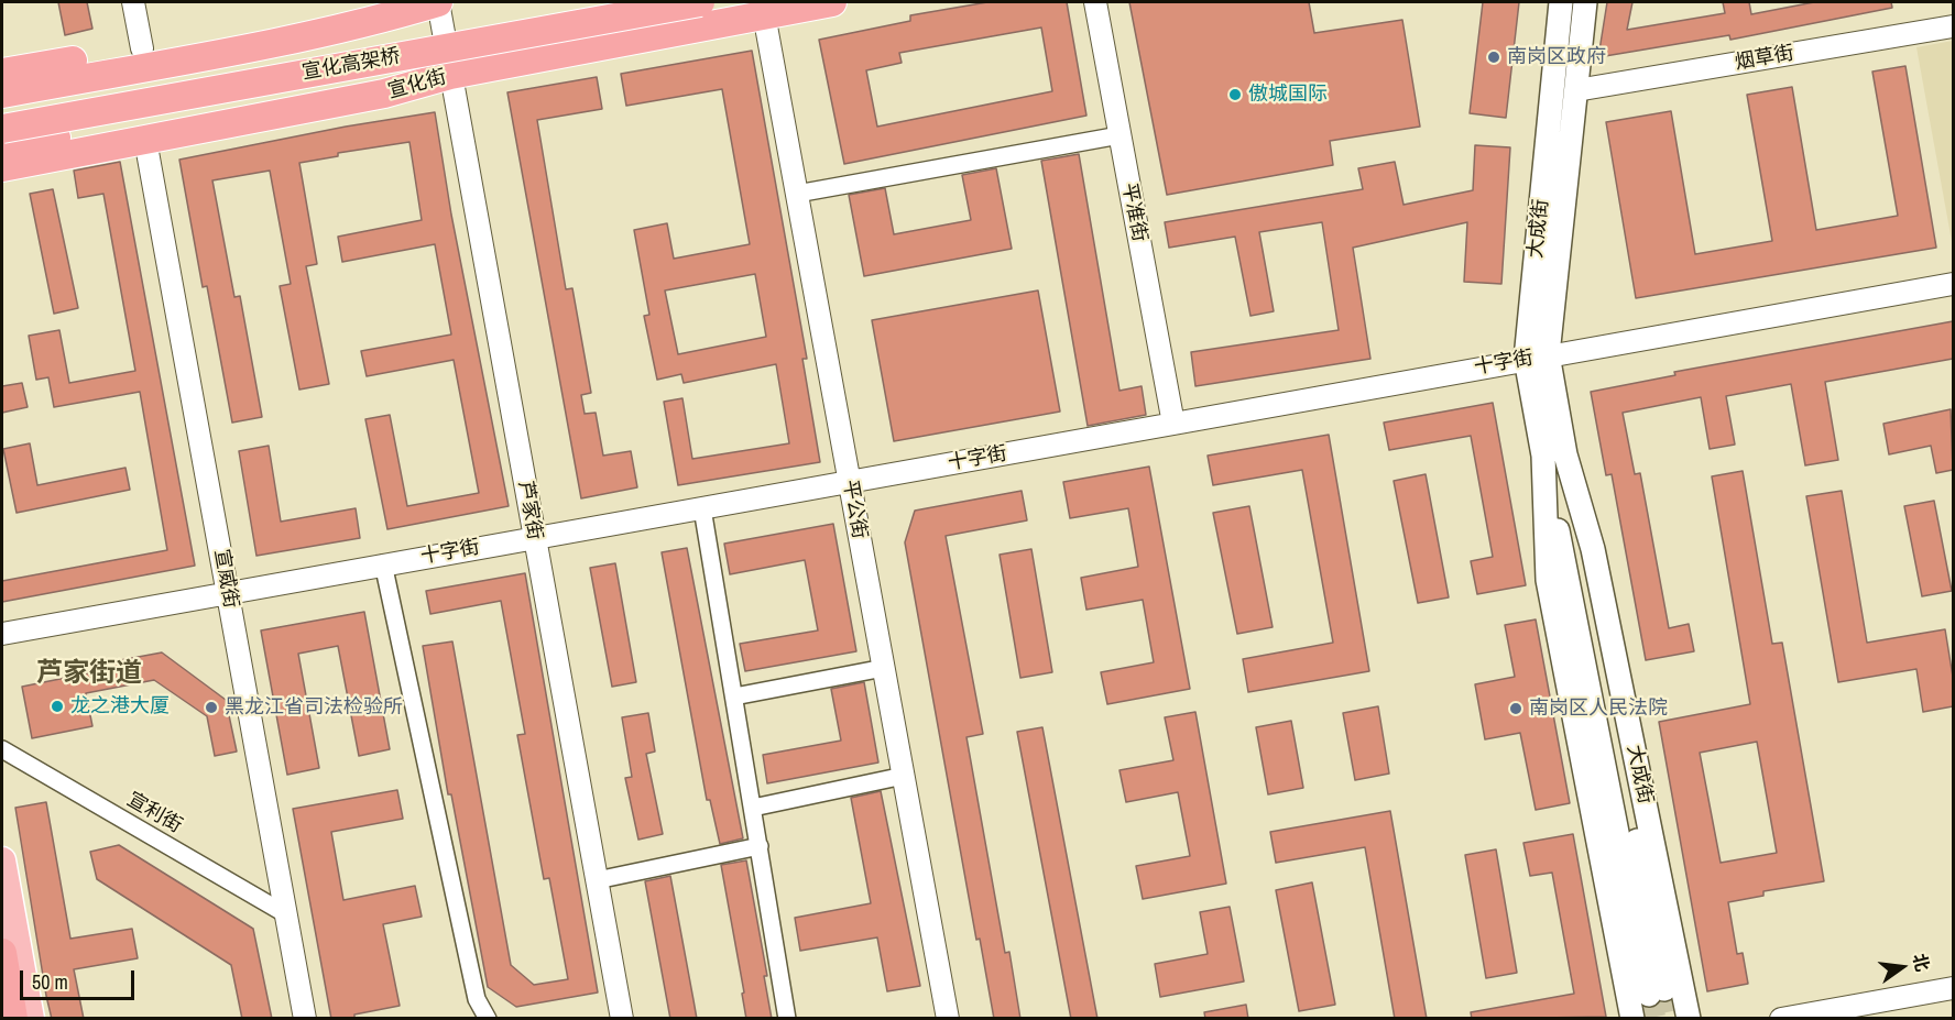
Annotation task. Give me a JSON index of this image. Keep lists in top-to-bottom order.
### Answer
{
  "streets": {
    "highway": ["宣化高架桥", "宣化街"],
    "main road": ["大成街"],
    "street": [
      "烟草街",
      "平准街",
      "十字街",
      "平公街",
      "芦家街",
      "宣威街",
      "宣利街"
    ]
  },
  "crossings": [
    ["烟草街", "大成街"],
    ["宣化街", "平公街"],
    ["宣化街", "芦家街"],
    ["宣化街", "宣威街"],
    ["平准街", "十字街"],
    ["大成街", "十字街"],
    ["十字街", "平公街"],
    ["十字街", "芦家街"],
    ["十字街", "宣威街"],
    ["宣威街", "宣利街"]
  ],
  "districts": ["芦家街道"],
  "places": [
    "南岗区政府",
    "傲城国际",
    "龙之港大厦",
    "黑龙江省司法检验所",
    "南岗区人民法院"
  ],
  "scale_bar": "50 m",
  "north": "right"
}
